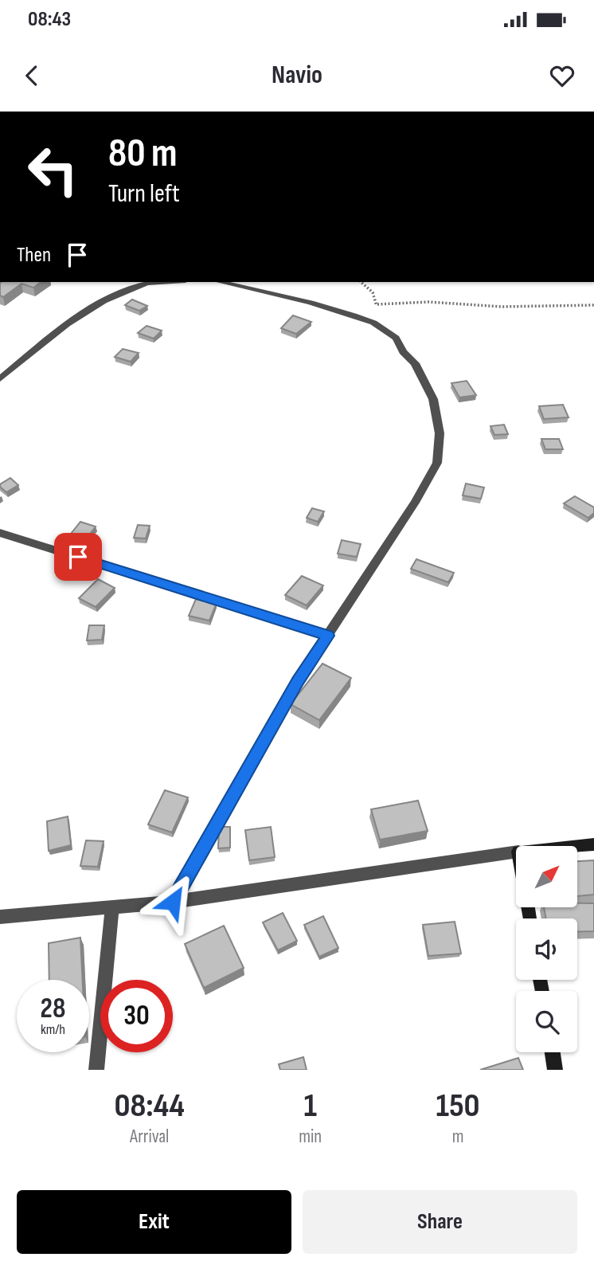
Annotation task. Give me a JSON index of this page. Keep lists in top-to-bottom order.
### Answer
{
  "north": "top right",
  "page": {
    "status": "08:43",
    "header": "Navio",
    "turn": ["80 m", "Turn left"],
    "then": "Then",
    "speed": "28 km/h",
    "limit": "30",
    "eta": [
      "08:44",
      "Arrival",
      "1",
      "min",
      "150",
      "m"
    ],
    "buttons": ["Exit", "Share"]
  }
}
